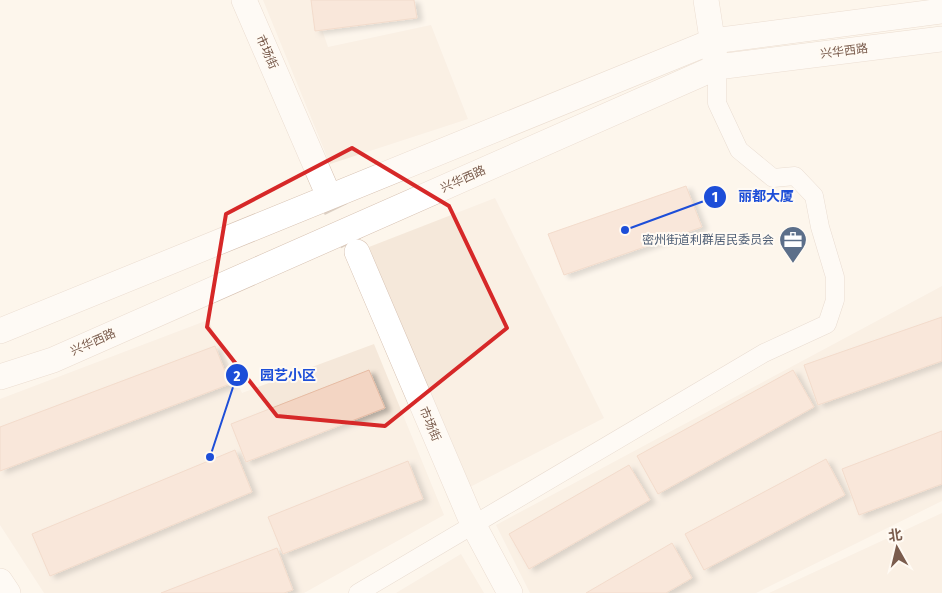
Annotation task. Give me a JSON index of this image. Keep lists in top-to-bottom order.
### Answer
{
  "streets": {
    "main road": ["兴华西路", "市场街"]
  },
  "places": {
    "other": ["丽都大厦", "园艺小区"],
    "office": ["密州街道利群居民委员会"]
  },
  "north": "top"
}
